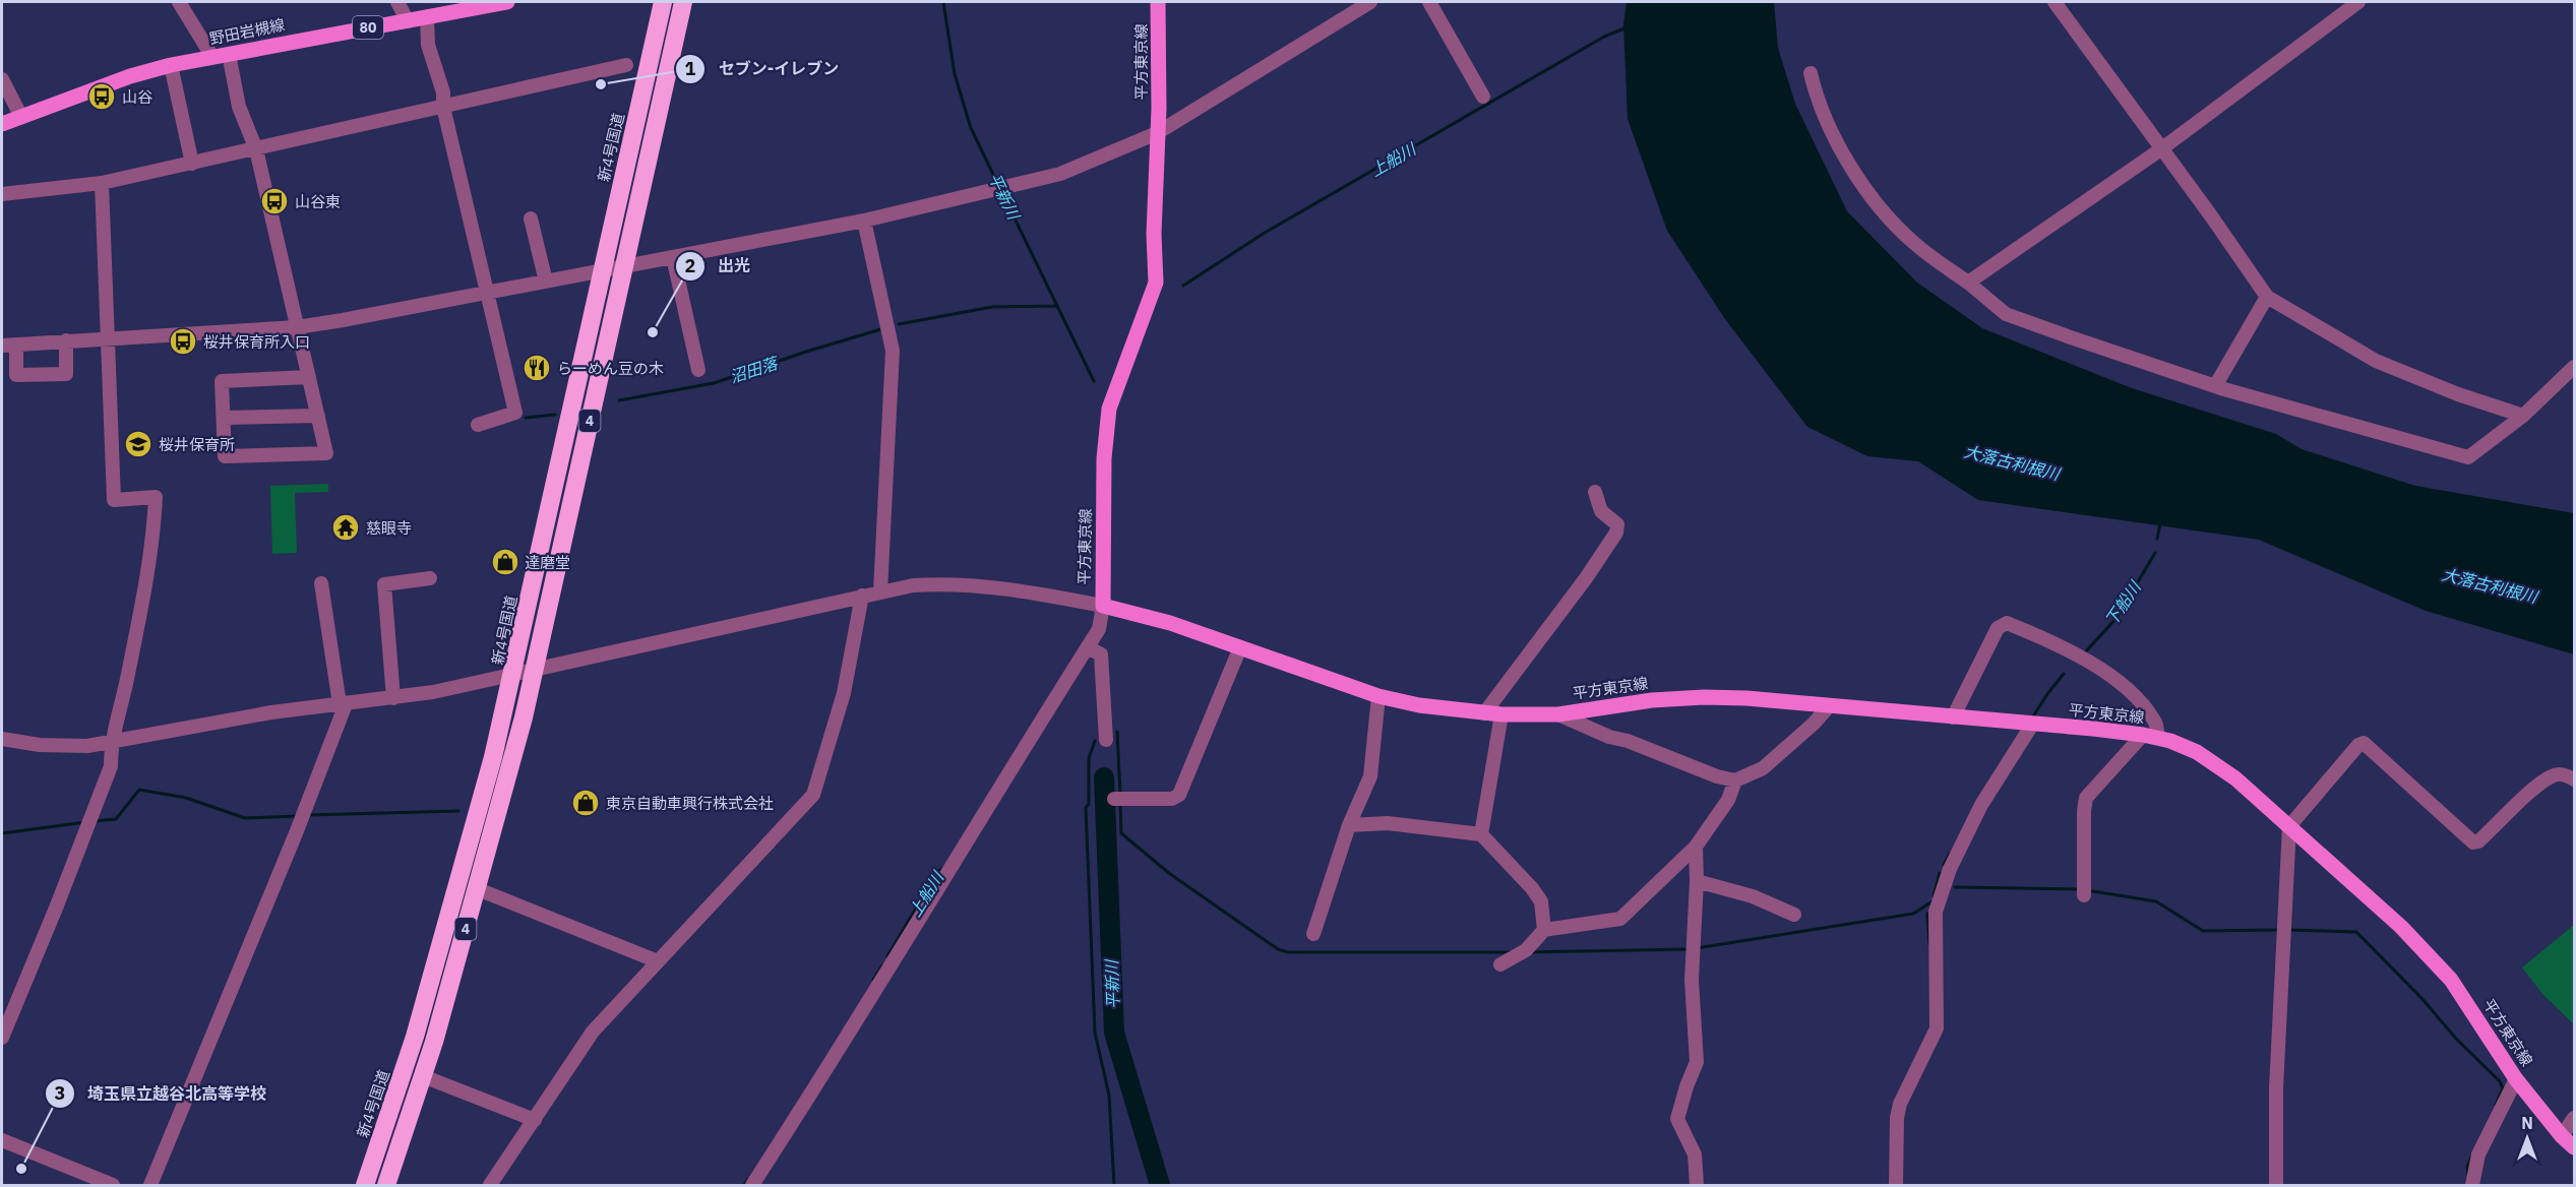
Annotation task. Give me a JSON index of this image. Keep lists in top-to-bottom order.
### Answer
{
  "streets": {
    "highway": ["新4号国道", "4"],
    "main road": ["80", "野田岩槻線", "平方東京線"]
  },
  "water": [
    "上船川",
    "平新川",
    "沼田落",
    "大落古利根川",
    "下船川"
  ],
  "places": {
    "other": ["セブン-イレブン", "出光", "埼玉県立越谷北高等学校"],
    "bus stop": ["山谷", "山谷東", "桜井保育所入口"],
    "restaurant": ["らーめん豆の木"],
    "school or university": ["桜井保育所"],
    "temple": ["慈眼寺"],
    "shop": ["達磨堂", "東京自動車興行株式会社"]
  },
  "north": "top"
}
